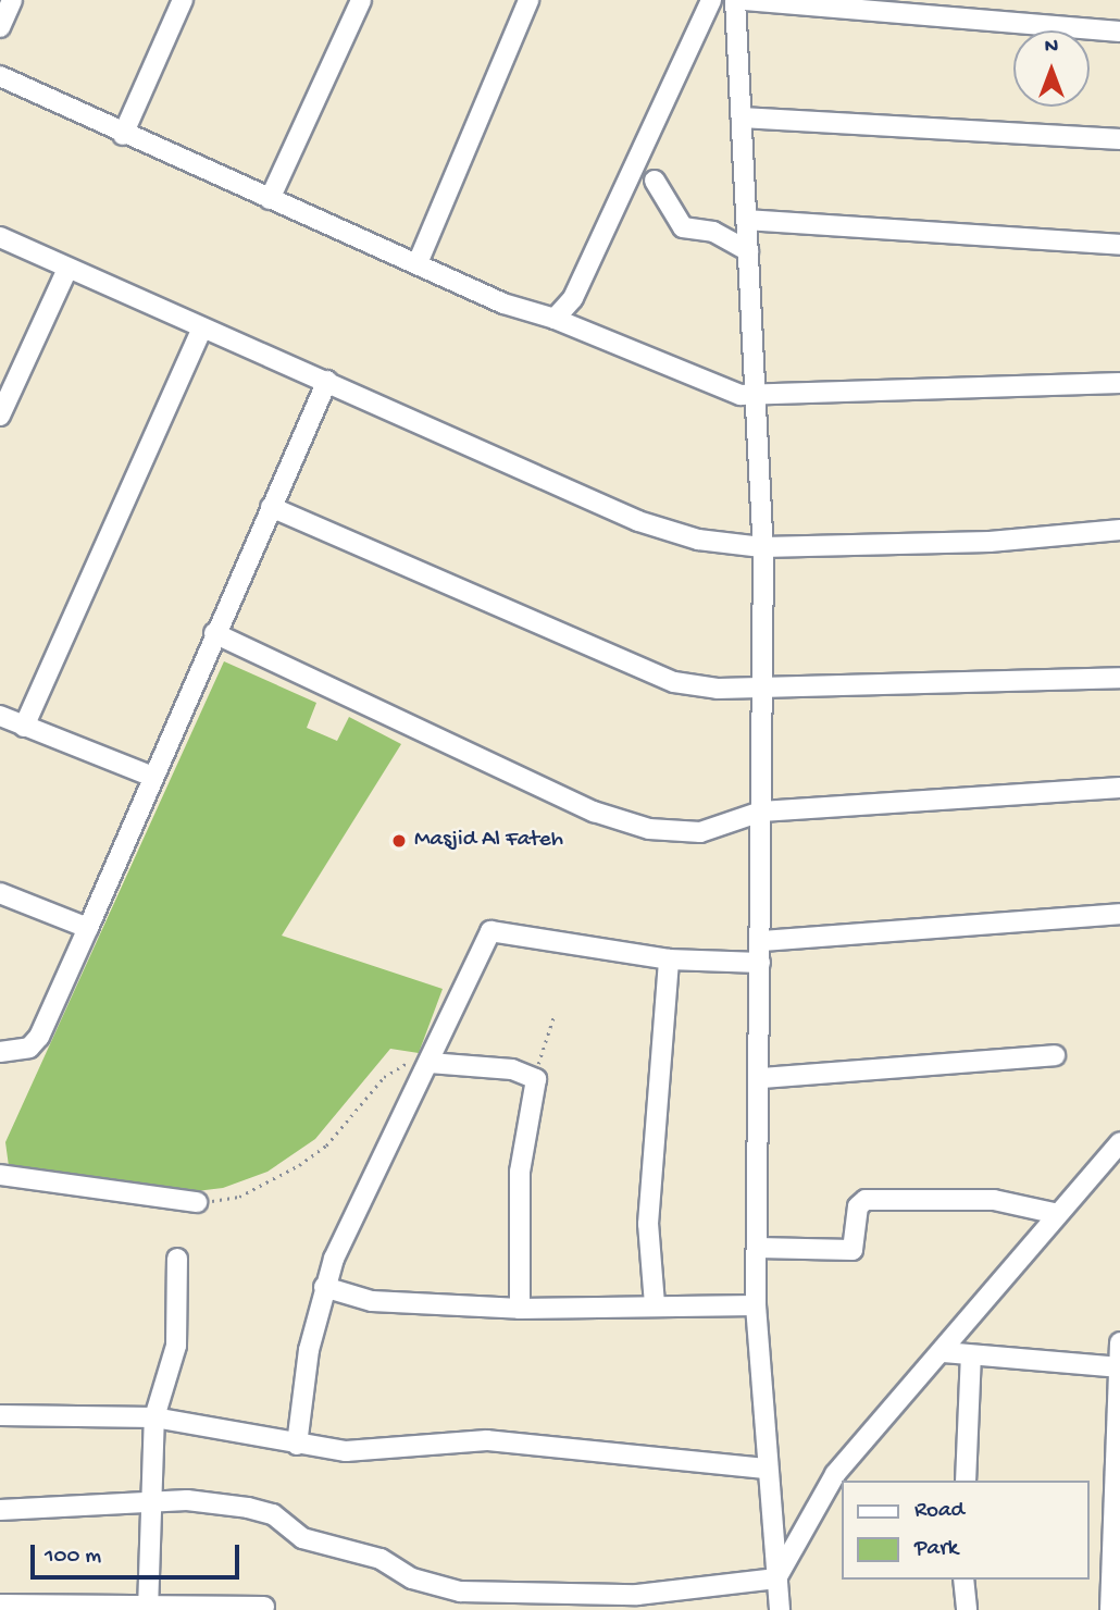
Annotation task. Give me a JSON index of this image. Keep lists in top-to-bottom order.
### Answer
{
  "places": ["Masjid Al Fateh"],
  "legend": ["Road", "Park"],
  "scale_bar": "100 m",
  "north": "top"
}
